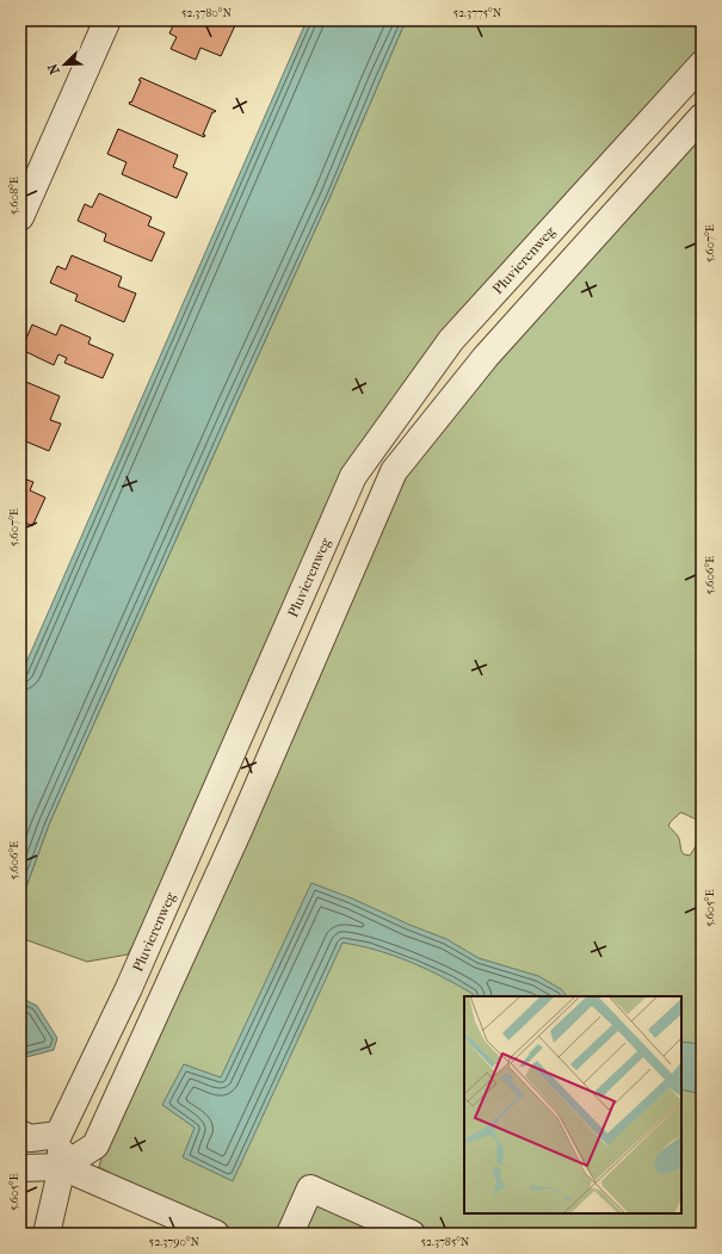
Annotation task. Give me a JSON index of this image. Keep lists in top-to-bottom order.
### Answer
{
  "streets": {
    "street": ["Pluvierenweg"]
  },
  "north": "bottom left",
  "coordinates": [
    "52.3780°N",
    "52.3775°N",
    "5.608°E",
    "5.607°E",
    "5.606°E",
    "5.605°E",
    "52.3790°N",
    "52.3785°N"
  ]
}
